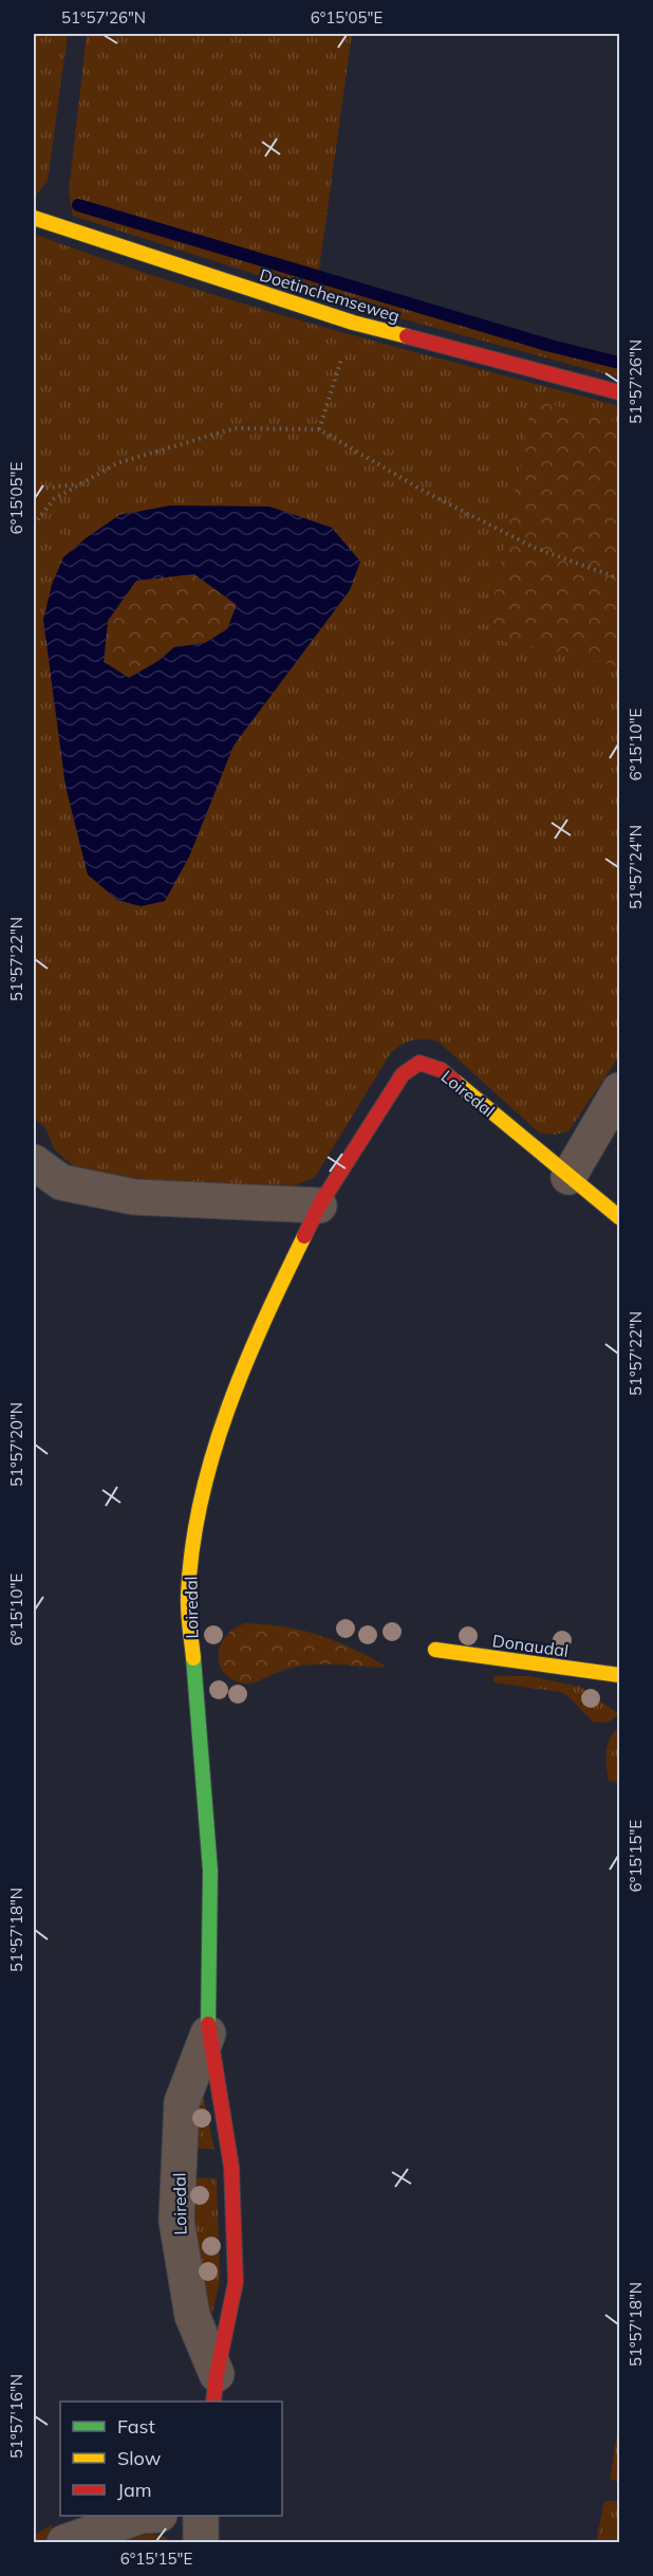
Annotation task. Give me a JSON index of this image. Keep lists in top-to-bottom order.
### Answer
{
  "streets": {
    "street": ["Doetinchemseweg", "Loiredal", "Donaudal"]
  },
  "legend": ["Fast", "Slow", "Jam"],
  "coordinates": [
    "51°57'26\"N",
    "6°15'05\"E",
    "6°15'10\"E",
    "51°57'24\"N",
    "51°57'22\"N",
    "51°57'20\"N",
    "6°15'15\"E",
    "51°57'18\"N",
    "51°57'16\"N"
  ]
}
